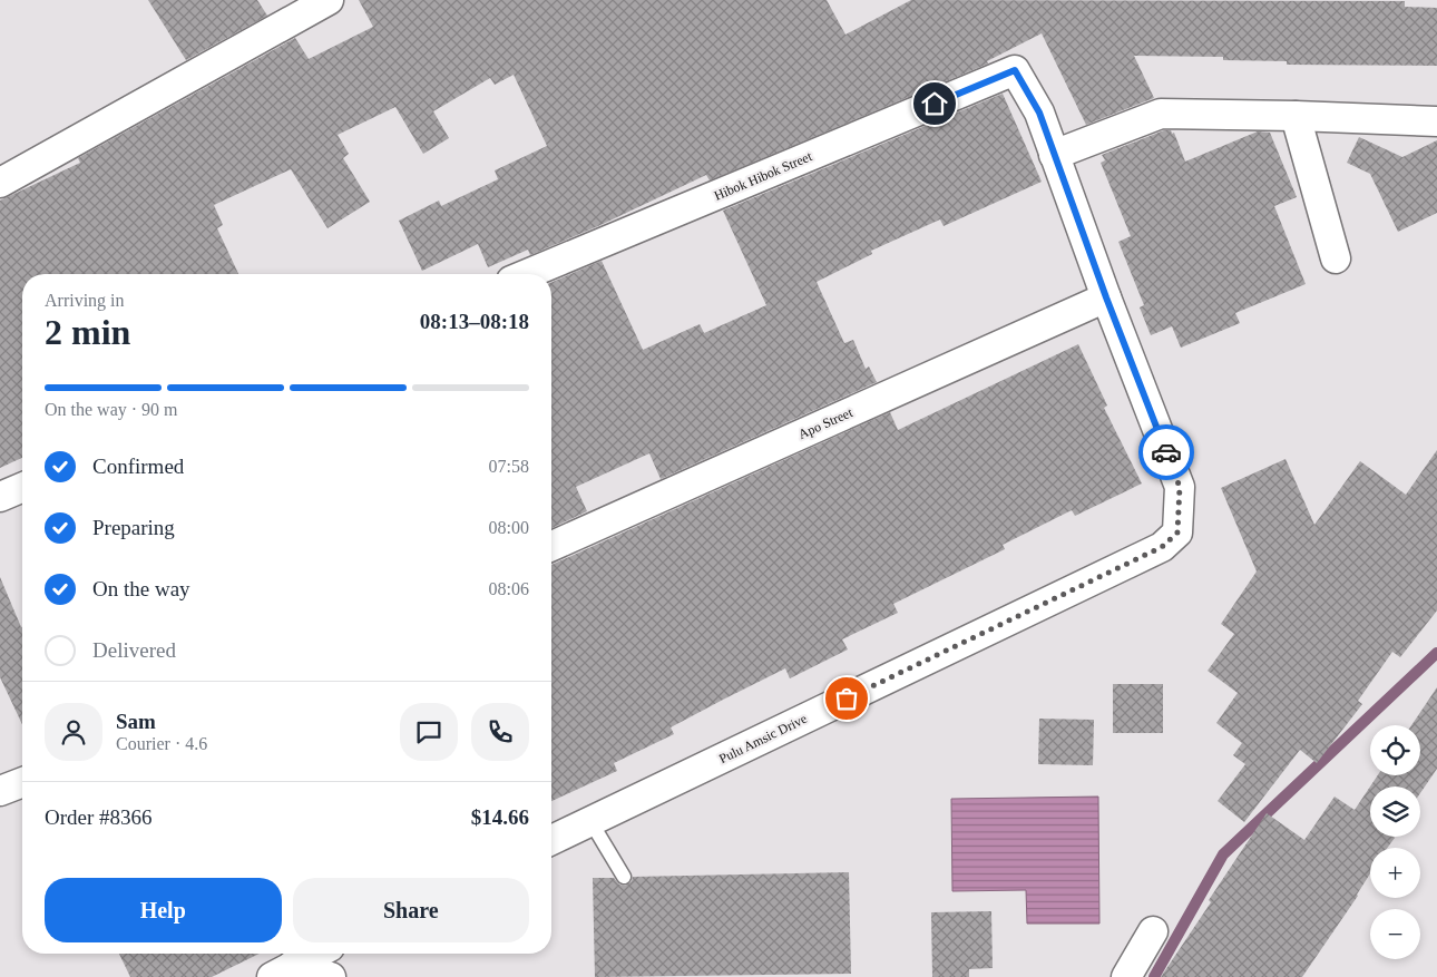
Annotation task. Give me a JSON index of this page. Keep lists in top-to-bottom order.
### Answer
{
  "streets": {
    "street": ["Hibok Hibok Street", "Apo Street", "Pulu Amsic Drive"]
  },
  "crossings": [
    ["Apo Street", "Pulu Amsic Drive"]
  ],
  "page": {
    "heading": ["2 min", "Arriving in", "08:13–08:18"],
    "panel": [
      "Sam",
      "Courier · 4.6",
      "Order #8366",
      "$14.66"
    ],
    "bar": "On the way · 90 m",
    "list": [
      ["Confirmed", "07:58"],
      ["Preparing", "08:00"],
      ["On the way", "08:06"],
      "Delivered"
    ],
    "map_buttons": ["+", "−"],
    "buttons": ["Help", "Share"]
  }
}
